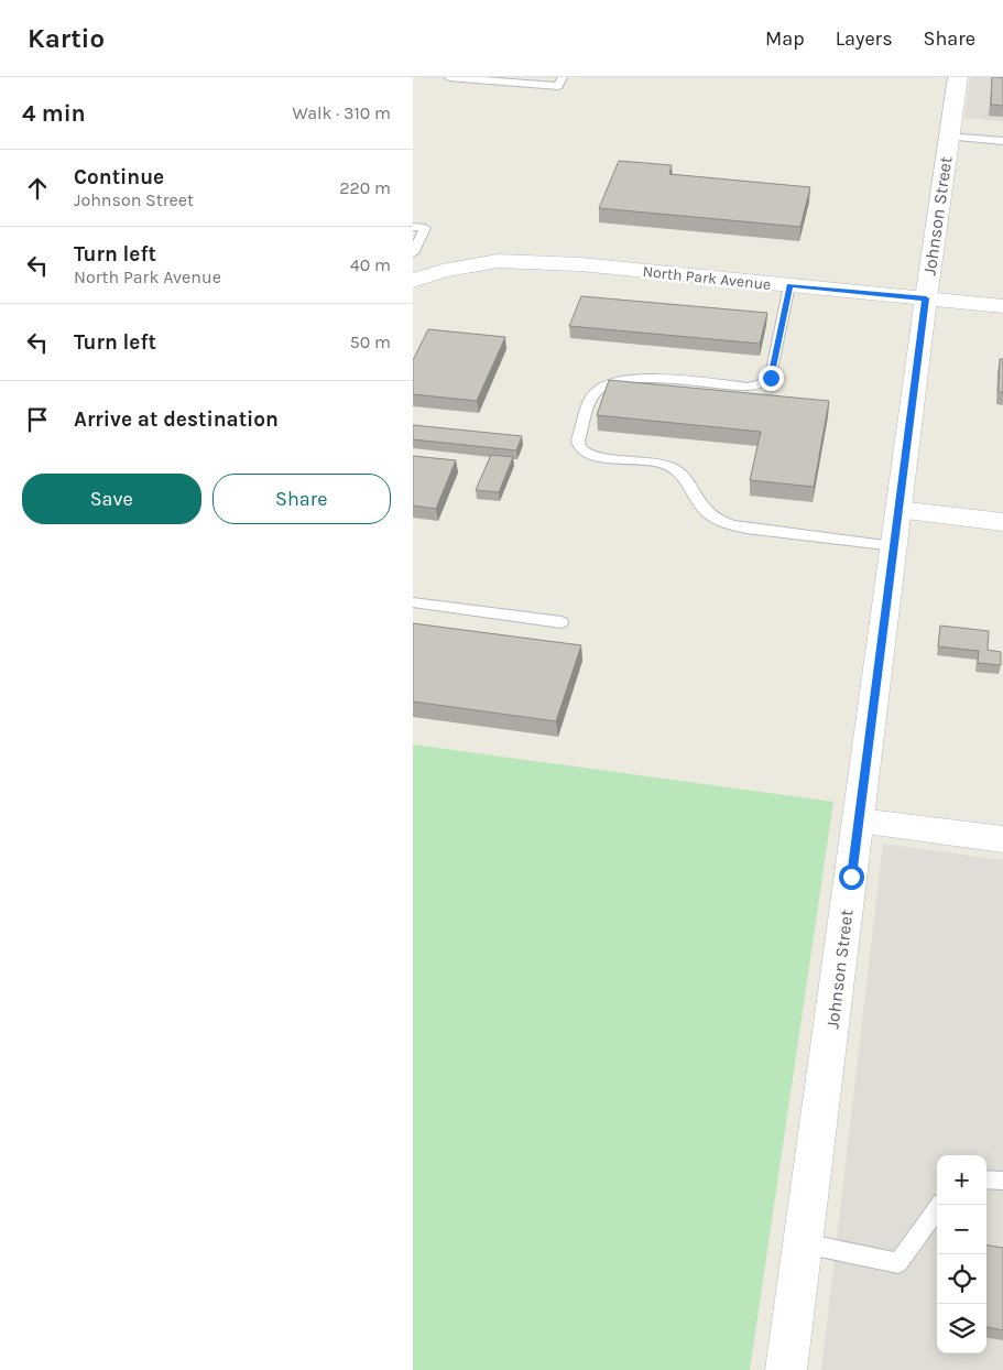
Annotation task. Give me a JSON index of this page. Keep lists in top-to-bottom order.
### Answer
{
  "streets": {
    "street": ["Johnson Street", "North Park Avenue"]
  },
  "crossings": [
    ["Johnson Street", "North Park Avenue"]
  ],
  "page": {
    "header": "Kartio",
    "nav": ["Map", "Layers", "Share"],
    "heading": ["4 min", "Walk · 310 m"],
    "list": [
      ["Continue", "Johnson Street", "220 m"],
      ["Turn left", "North Park Avenue", "40 m"],
      ["Turn left", "50 m"],
      "Arrive at destination"
    ],
    "buttons": ["Save", "Share"],
    "map_buttons": ["+", "−"]
  }
}
